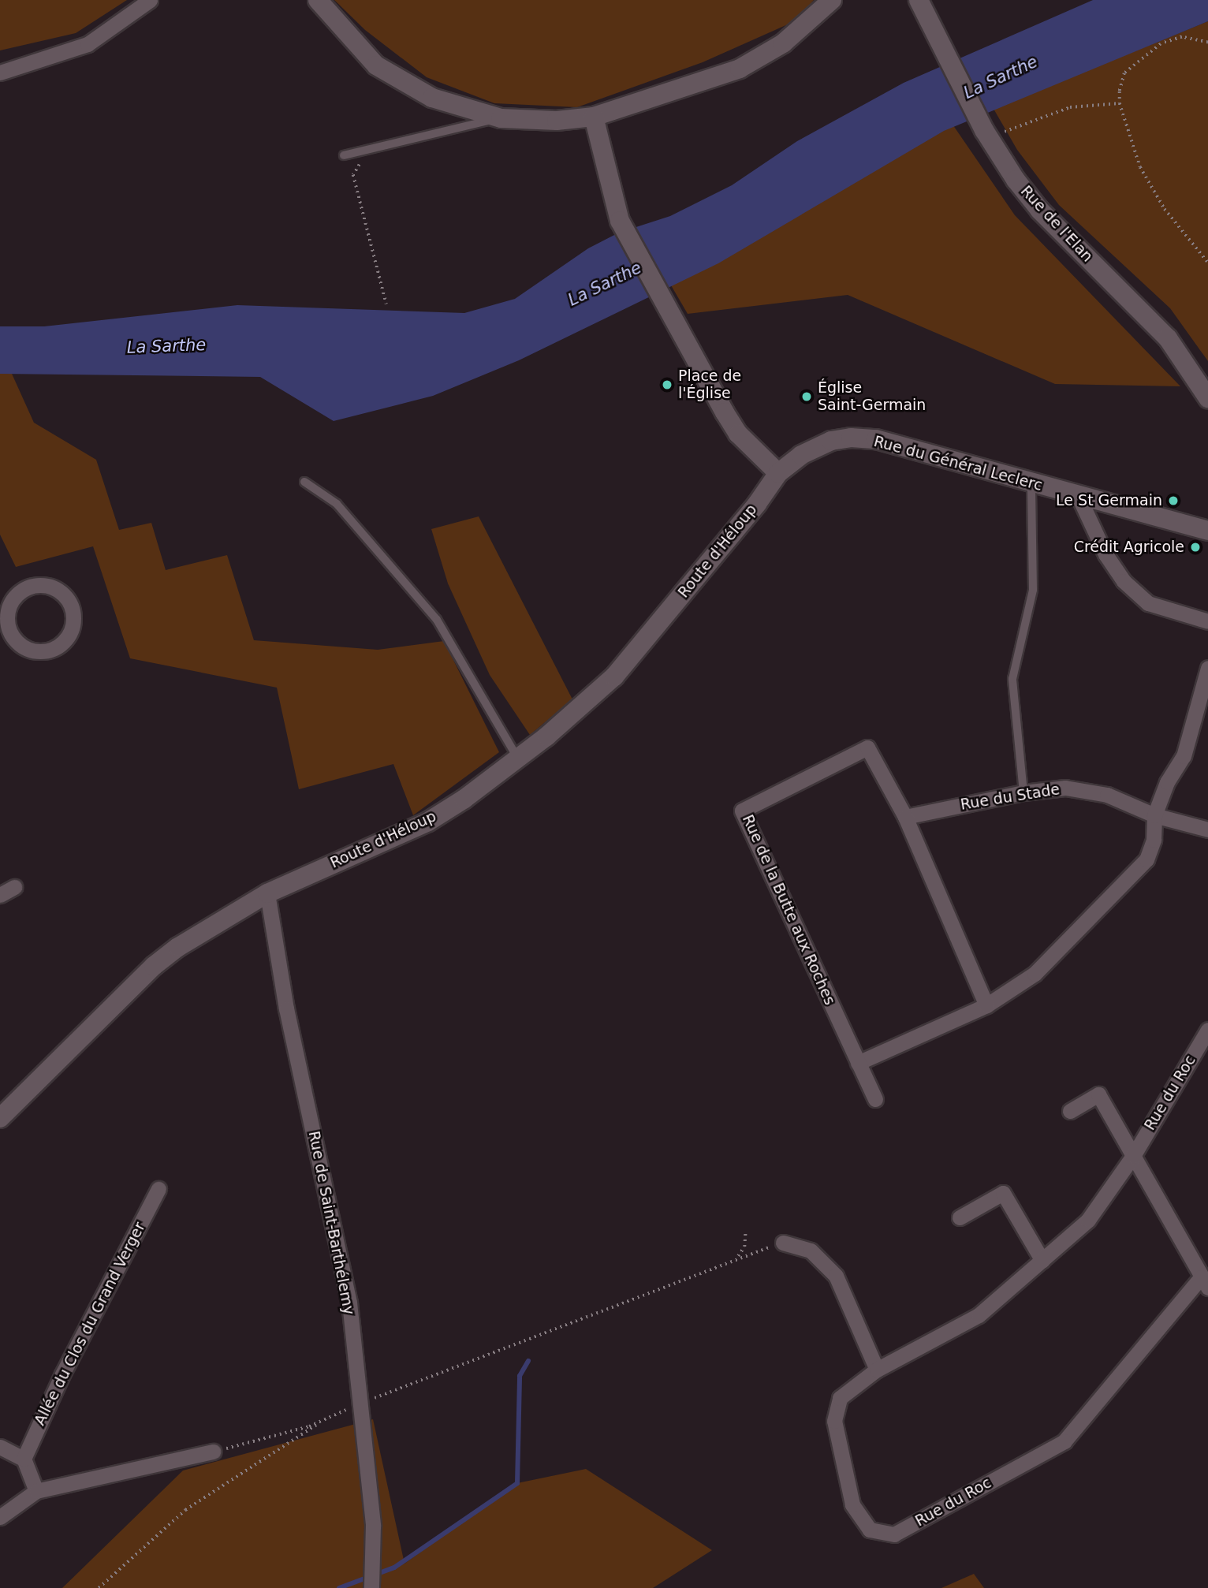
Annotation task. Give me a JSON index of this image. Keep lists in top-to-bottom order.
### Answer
{
  "streets": {
    "street": [
      "Rue de l'Elan",
      "Rue du Général Leclerc",
      "Route d'Héloup",
      "Rue du Stade",
      "Rue de la Butte aux Roches",
      "Rue du Roc",
      "Rue de Saint-Barthélemy",
      "Allée du Clos du Grand Verger"
    ]
  },
  "crossings": [
    ["Rue du Général Leclerc", "Route d'Héloup"],
    ["Route d'Héloup", "Rue de Saint-Barthélemy"],
    ["Rue du Stade", "Rue de la Butte aux Roches"]
  ],
  "water": ["La Sarthe"],
  "places": [
    "Place de l'Église",
    "Église Saint-Germain",
    "Le St Germain",
    "Crédit Agricole"
  ]
}
